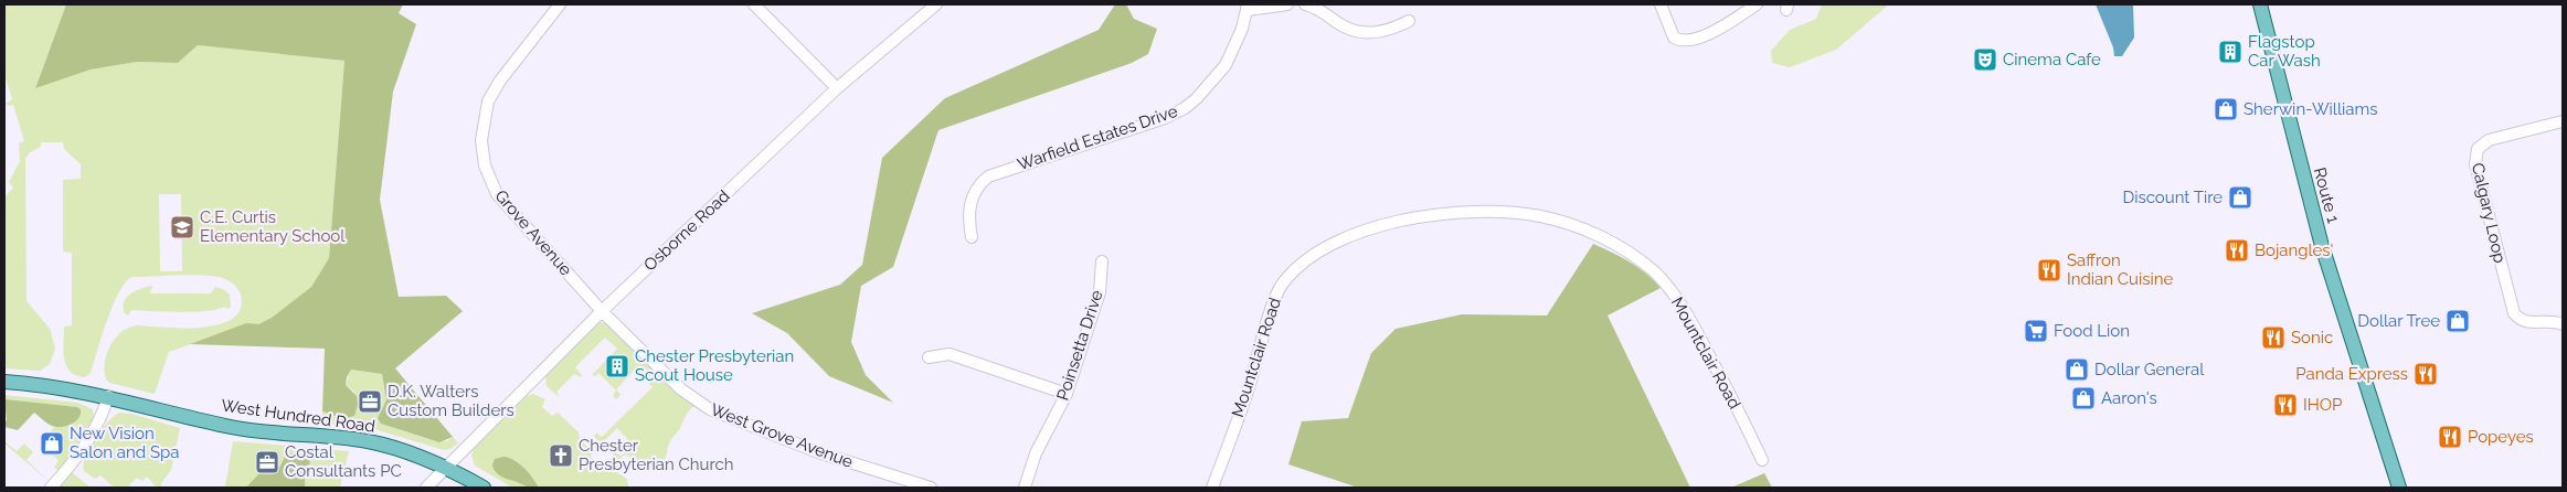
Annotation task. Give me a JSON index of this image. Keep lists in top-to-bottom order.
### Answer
{
  "streets": {
    "main road": ["Route 1", "West Hundred Road"],
    "street": [
      "Warfield Estates Drive",
      "Calgary Loop",
      "Osborne Road",
      "Grove Avenue",
      "Poinsetta Drive",
      "Mountclair Road",
      "West Grove Avenue"
    ]
  },
  "crossings": [
    ["Osborne Road", "Grove Avenue"],
    ["Osborne Road", "West Hundred Road"],
    ["Osborne Road", "West Grove Avenue"],
    ["Grove Avenue", "West Grove Avenue"]
  ],
  "places": {
    "building": ["Flagstop Car Wash", "Chester Presbyterian Scout House"],
    "theatre": ["Cinema Cafe"],
    "shop": [
      "Sherwin-Williams",
      "Discount Tire",
      "Dollar Tree",
      "Dollar General",
      "Aaron's",
      "New Vision Salon and Spa"
    ],
    "school or university": ["C.E. Curtis Elementary School"],
    "restaurant": [
      "Bojangles'",
      "Saffron Indian Cuisine",
      "Sonic",
      "Panda Express",
      "IHOP",
      "Popeyes"
    ],
    "supermarket": ["Food Lion"],
    "office": ["D.K. Walters Custom Builders", "Costal Consultants PC"],
    "church": ["Chester Presbyterian Church"]
  }
}
